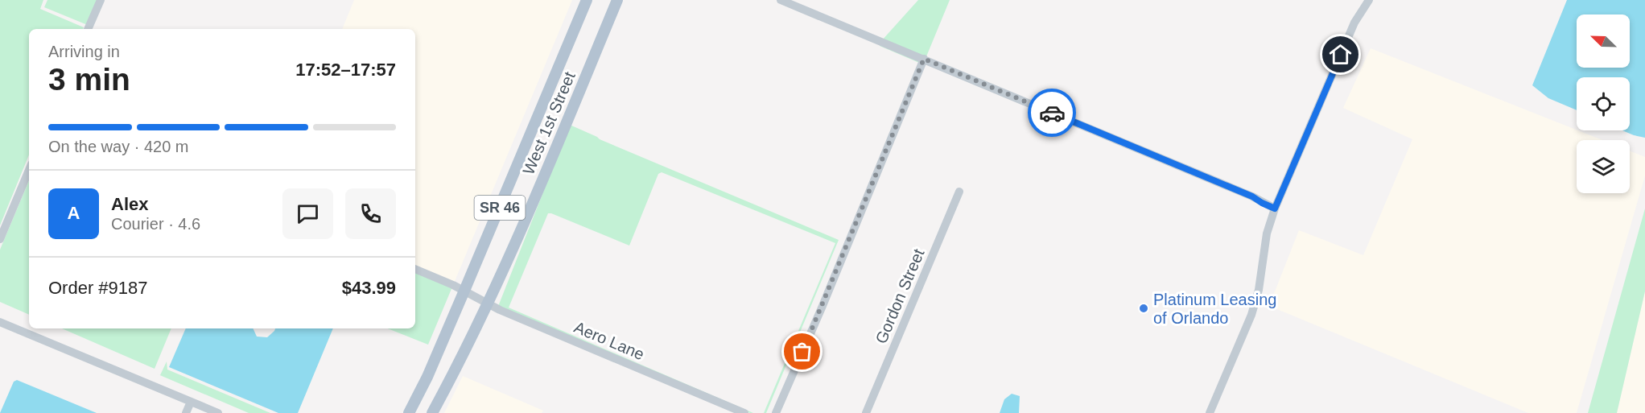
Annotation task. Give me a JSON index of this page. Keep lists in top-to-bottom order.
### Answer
{
  "streets": {
    "main road": ["West 1st Street", "SR 46"],
    "street": ["Gordon Street", "Aero Lane"]
  },
  "crossings": [
    ["West 1st Street", "Aero Lane"]
  ],
  "places": ["Platinum Leasing of Orlando"],
  "north": "top left",
  "page": {
    "heading": ["3 min", "Arriving in", "17:52–17:57"],
    "panel": [
      "Alex",
      "Courier · 4.6",
      "Order #9187",
      "$43.99"
    ],
    "bar": "On the way · 420 m",
    "round": "A"
  }
}
